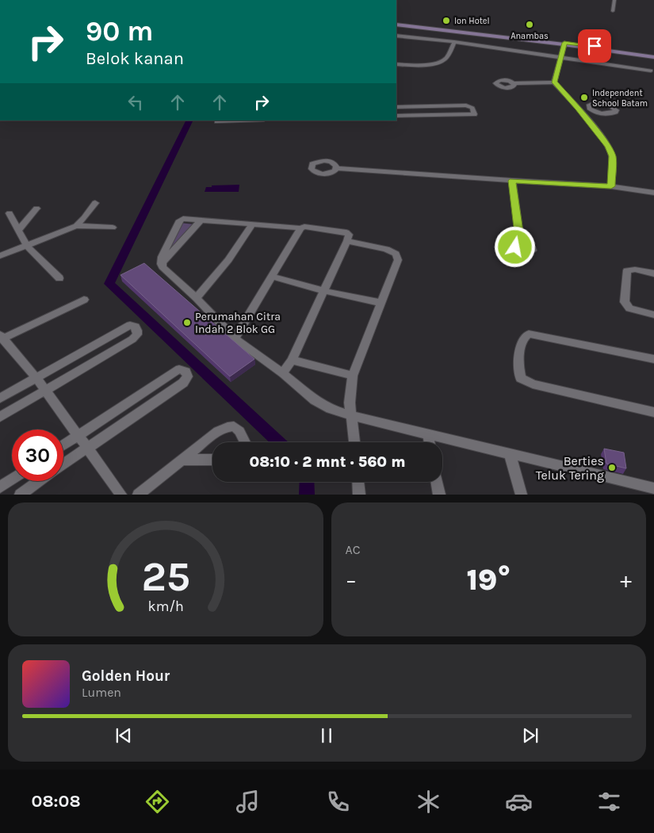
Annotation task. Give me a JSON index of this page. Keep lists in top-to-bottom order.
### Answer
{
  "places": [
    "Ion Hotel",
    "Anambas",
    "Independent School Batam",
    "Perumahan Citra Indah 2 Blok GG",
    "Berties Teluk Tering"
  ],
  "page": {
    "turn": ["90 m", "Belok kanan"],
    "limit": "30",
    "trip": "08:10 · 2 mnt · 560 m",
    "tile": "AC",
    "heat": ["−", "19°", "+"],
    "song": ["Golden Hour", "Lumen"],
    "tabs": "08:08",
    "gauge": ["25", "km/h"]
  }
}
